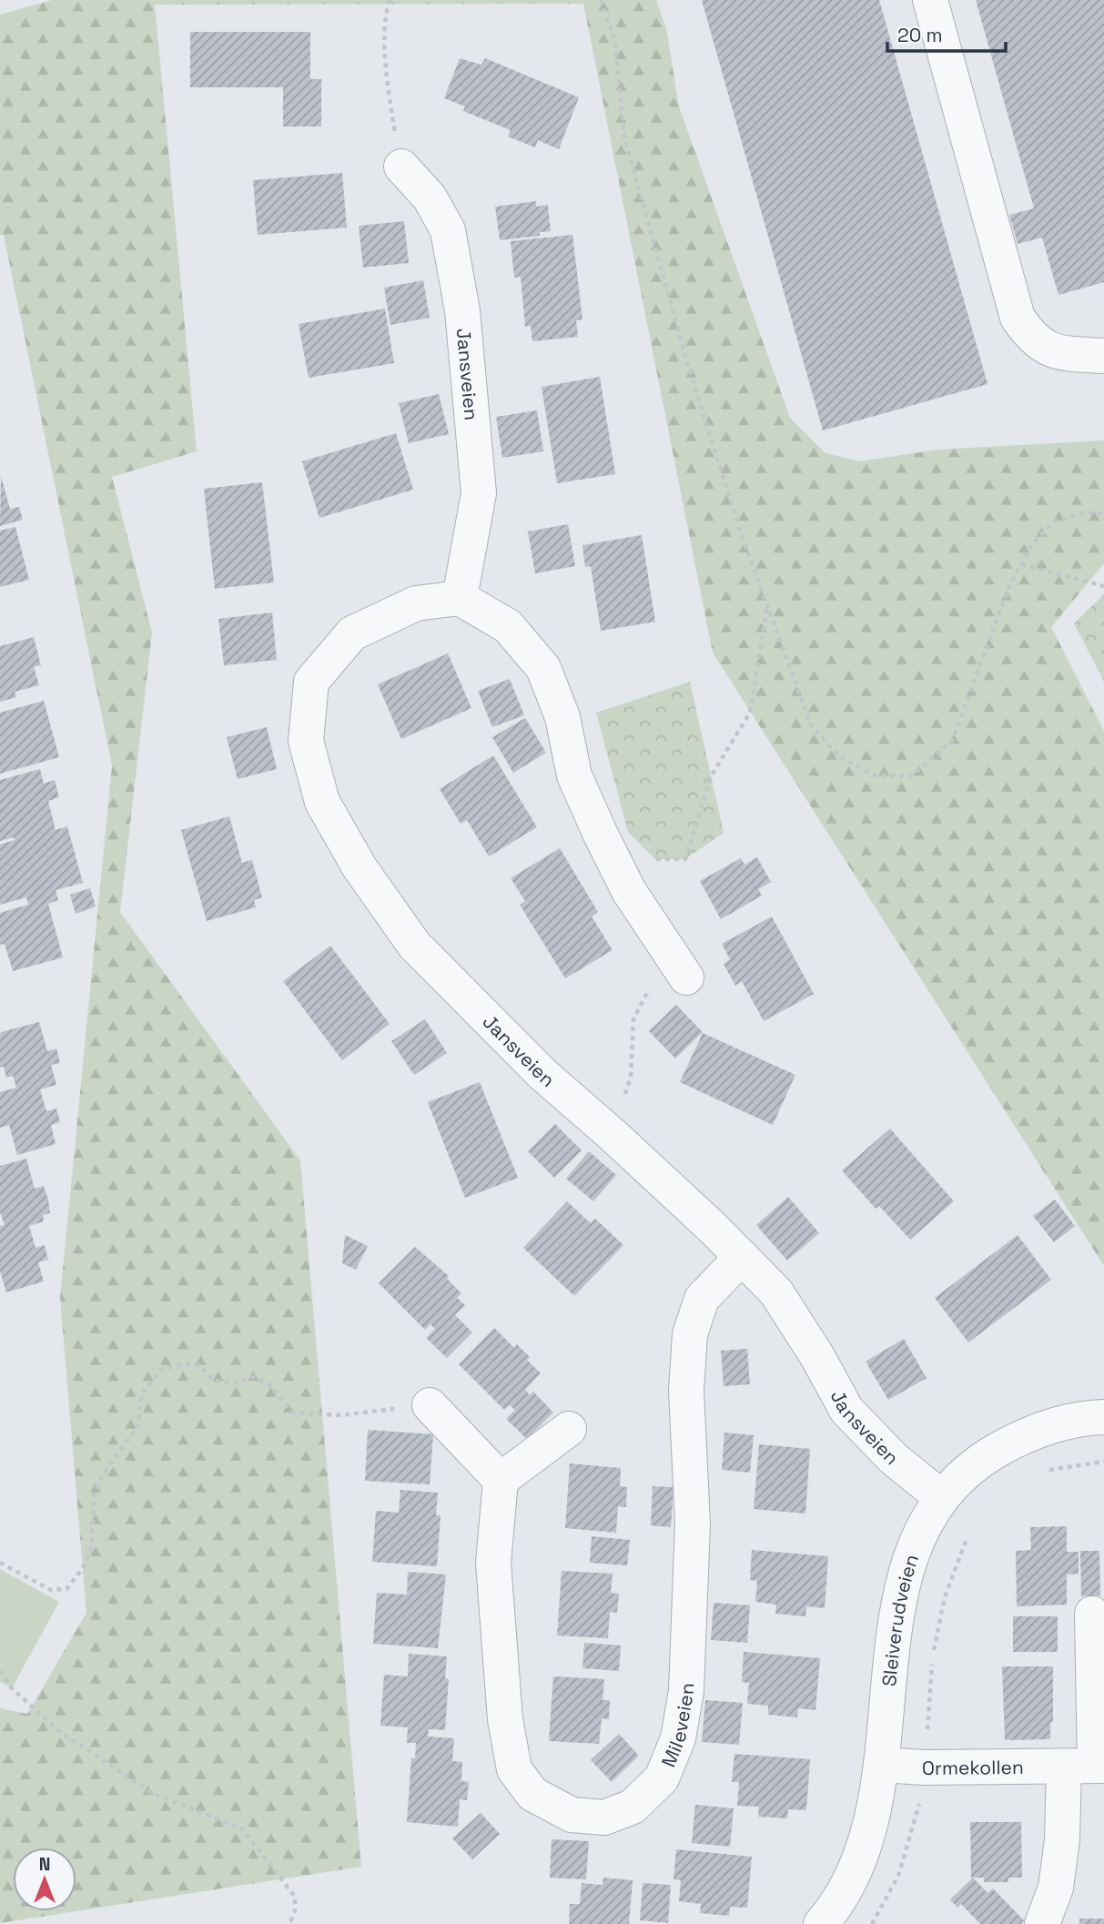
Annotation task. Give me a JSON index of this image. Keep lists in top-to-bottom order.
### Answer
{
  "streets": {
    "street": [
      "Jansveien",
      "Sleiverudveien",
      "Mileveien",
      "Ormekollen"
    ]
  },
  "crossings": [
    ["Jansveien", "Sleiverudveien"],
    ["Jansveien", "Mileveien"],
    ["Sleiverudveien", "Ormekollen"]
  ],
  "scale_bar": "20 m",
  "north": "top"
}
